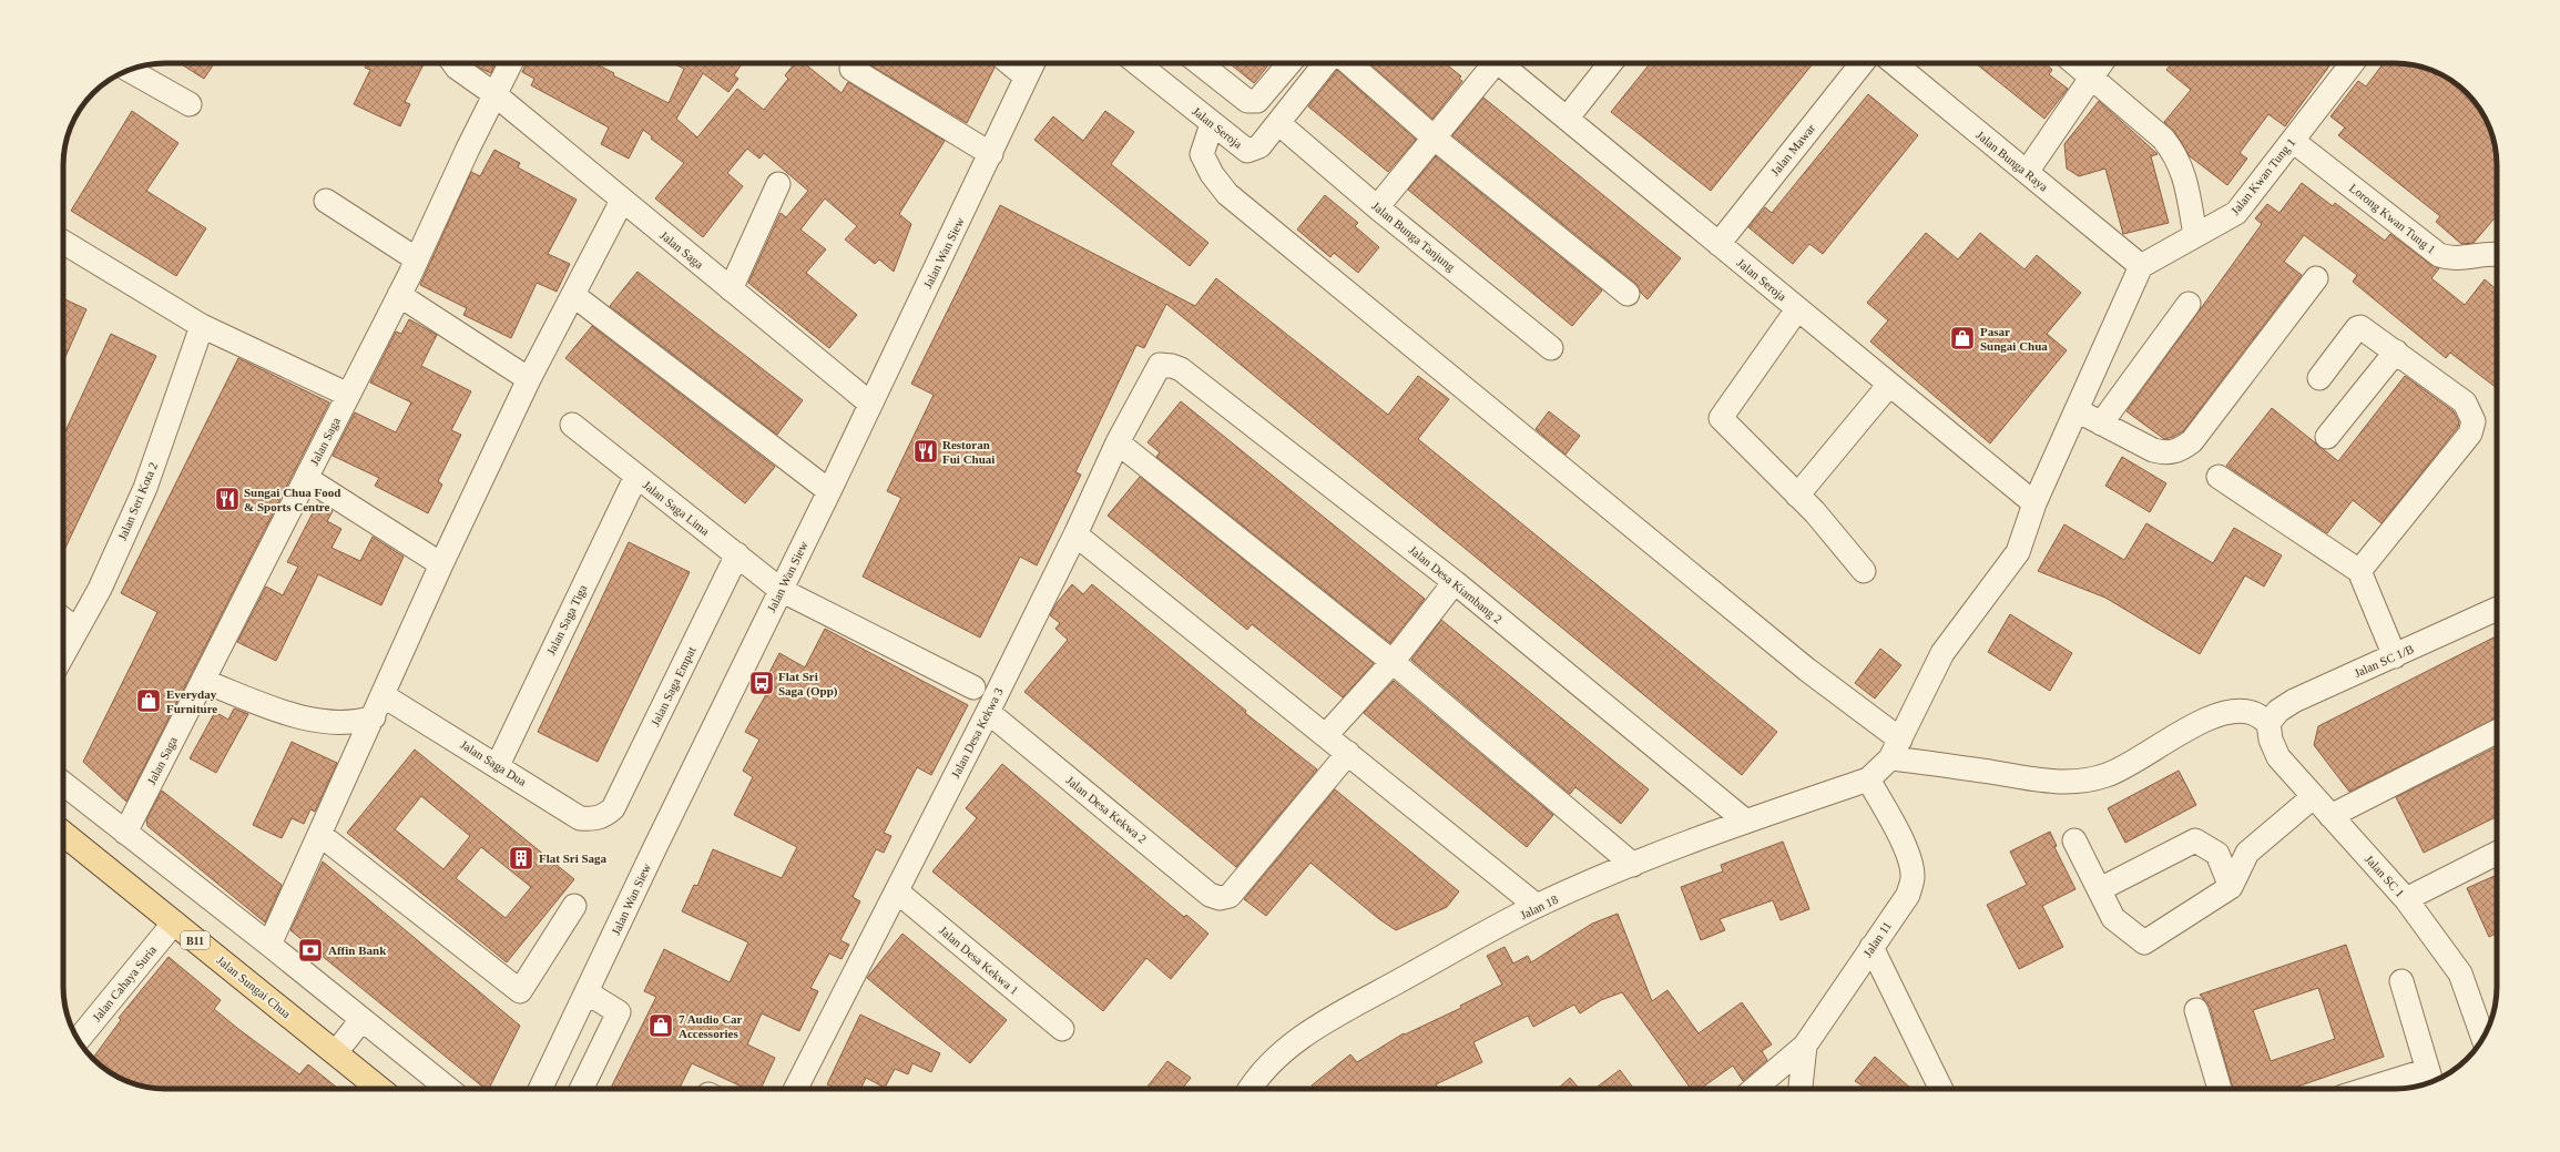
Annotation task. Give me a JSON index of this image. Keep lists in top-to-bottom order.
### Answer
{
  "streets": {
    "main road": ["B11", "Jalan Sungai Chua"],
    "street": [
      "Jalan Seroja",
      "Jalan Mawar",
      "Jalan Bunga Raya",
      "Jalan Kwan Tung 1",
      "Lorong Kwan Tung 1",
      "Jalan Bunga Tanjung",
      "Jalan Saga",
      "Jalan Wan Siew",
      "Jalan Seri Kota 2",
      "Jalan Saga Lima",
      "Jalan Desa Kiambang 2",
      "Jalan Saga Tiga",
      "Jalan SC 1/B",
      "Jalan Saga Empat",
      "Jalan Desa Kekwa 3",
      "Jalan Saga Dua",
      "Jalan Desa Kekwa 2",
      "Jalan SC 1",
      "Jalan 18",
      "Jalan 11",
      "Jalan Desa Kekwa 1",
      "Jalan Cahaya Suria"
    ]
  },
  "crossings": [
    ["Jalan Seroja", "Jalan Mawar"],
    ["Jalan Seroja", "Jalan Bunga Tanjung"],
    ["Jalan Bunga Raya", "Jalan Kwan Tung 1"],
    ["Jalan Kwan Tung 1", "Lorong Kwan Tung 1"],
    ["Jalan Saga", "Jalan Wan Siew"],
    ["Jalan Wan Siew", "Jalan Saga Lima"],
    ["Jalan Saga Lima", "Jalan Saga Tiga"],
    ["Jalan Saga Lima", "Jalan Saga Empat"],
    ["Jalan Desa Kiambang 2", "Jalan Desa Kekwa 3"],
    ["Jalan Desa Kiambang 2", "Jalan 18"],
    ["Jalan Saga Tiga", "Jalan Saga Dua"],
    ["Jalan SC 1/B", "Jalan SC 1"],
    ["Jalan Saga Empat", "Jalan Saga Dua"],
    ["Jalan Desa Kekwa 3", "Jalan Desa Kekwa 2"],
    ["Jalan Desa Kekwa 3", "Jalan Desa Kekwa 1"],
    ["Jalan 18", "Jalan 11"],
    ["Jalan Cahaya Suria", "Jalan Sungai Chua"]
  ],
  "places": {
    "shop": ["Pasar Sungai Chua", "Everyday Furniture", "7 Audio Car Accessories"],
    "restaurant": ["Restoran Fui Chuai", "Sungai Chua Food & Sports Centre"],
    "bus stop": ["Flat Sri Saga (Opp)"],
    "building": ["Flat Sri Saga"],
    "bank": ["Affin Bank"]
  }
}
